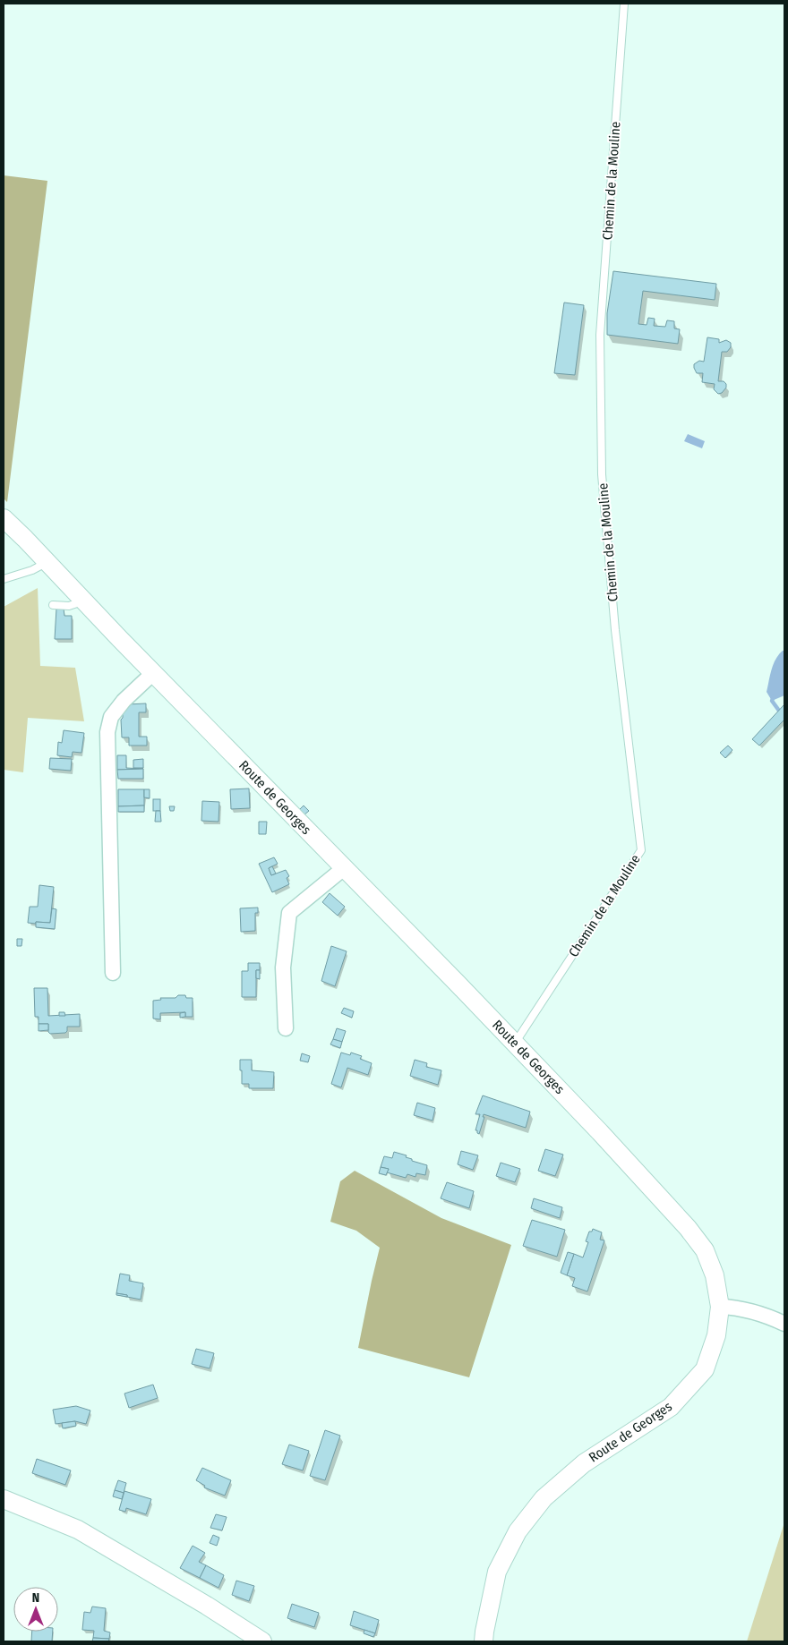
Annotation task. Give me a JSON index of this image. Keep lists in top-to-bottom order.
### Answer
{
  "streets": {
    "street": ["Route de Georges"],
    "lane": ["Chemin de la Mouline"]
  },
  "crossings": [
    ["Chemin de la Mouline", "Route de Georges"]
  ],
  "north": "top"
}
